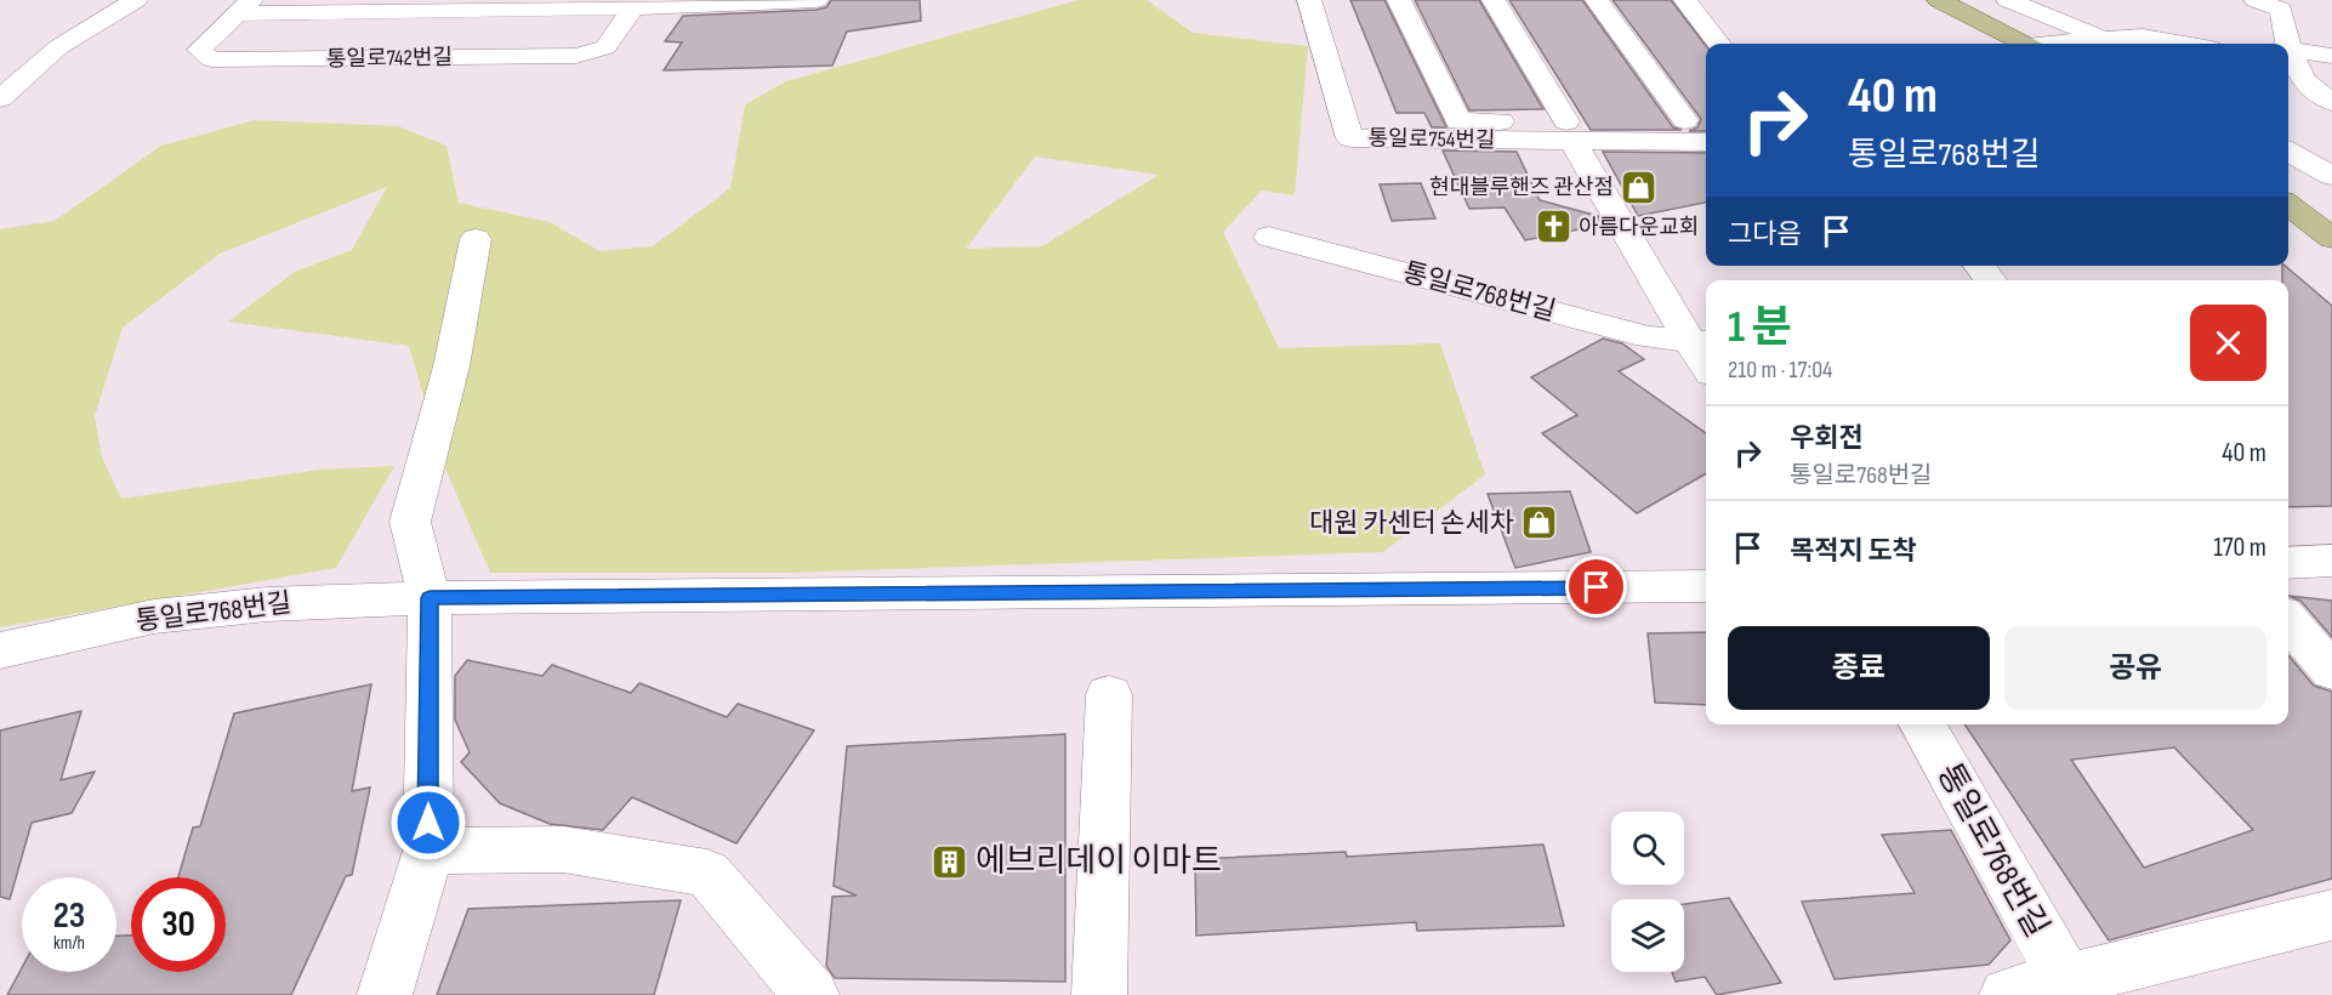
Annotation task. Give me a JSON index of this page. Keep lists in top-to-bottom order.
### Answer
{
  "streets": {
    "street": ["통일로742번길", "통일로754번길", "통일로768번길"]
  },
  "places": {
    "shop": ["현대블루핸즈 관산점", "대원 카센터 손세차"],
    "church": ["아름다운교회"],
    "building": ["에브리데이 이마트"]
  },
  "page": {
    "turn": ["40 m", "통일로768번길"],
    "then": "그다음",
    "heading": ["1 분", "210 m · 17:04"],
    "list": [
      {
        "name": "우회전",
        "note": "통일로768번길",
        "value": "40 m"
      },
      {
        "name": "목적지 도착",
        "value": "170 m"
      }
    ],
    "buttons": ["종료", "공유"],
    "speed": "23 km/h",
    "limit": "30"
  }
}
